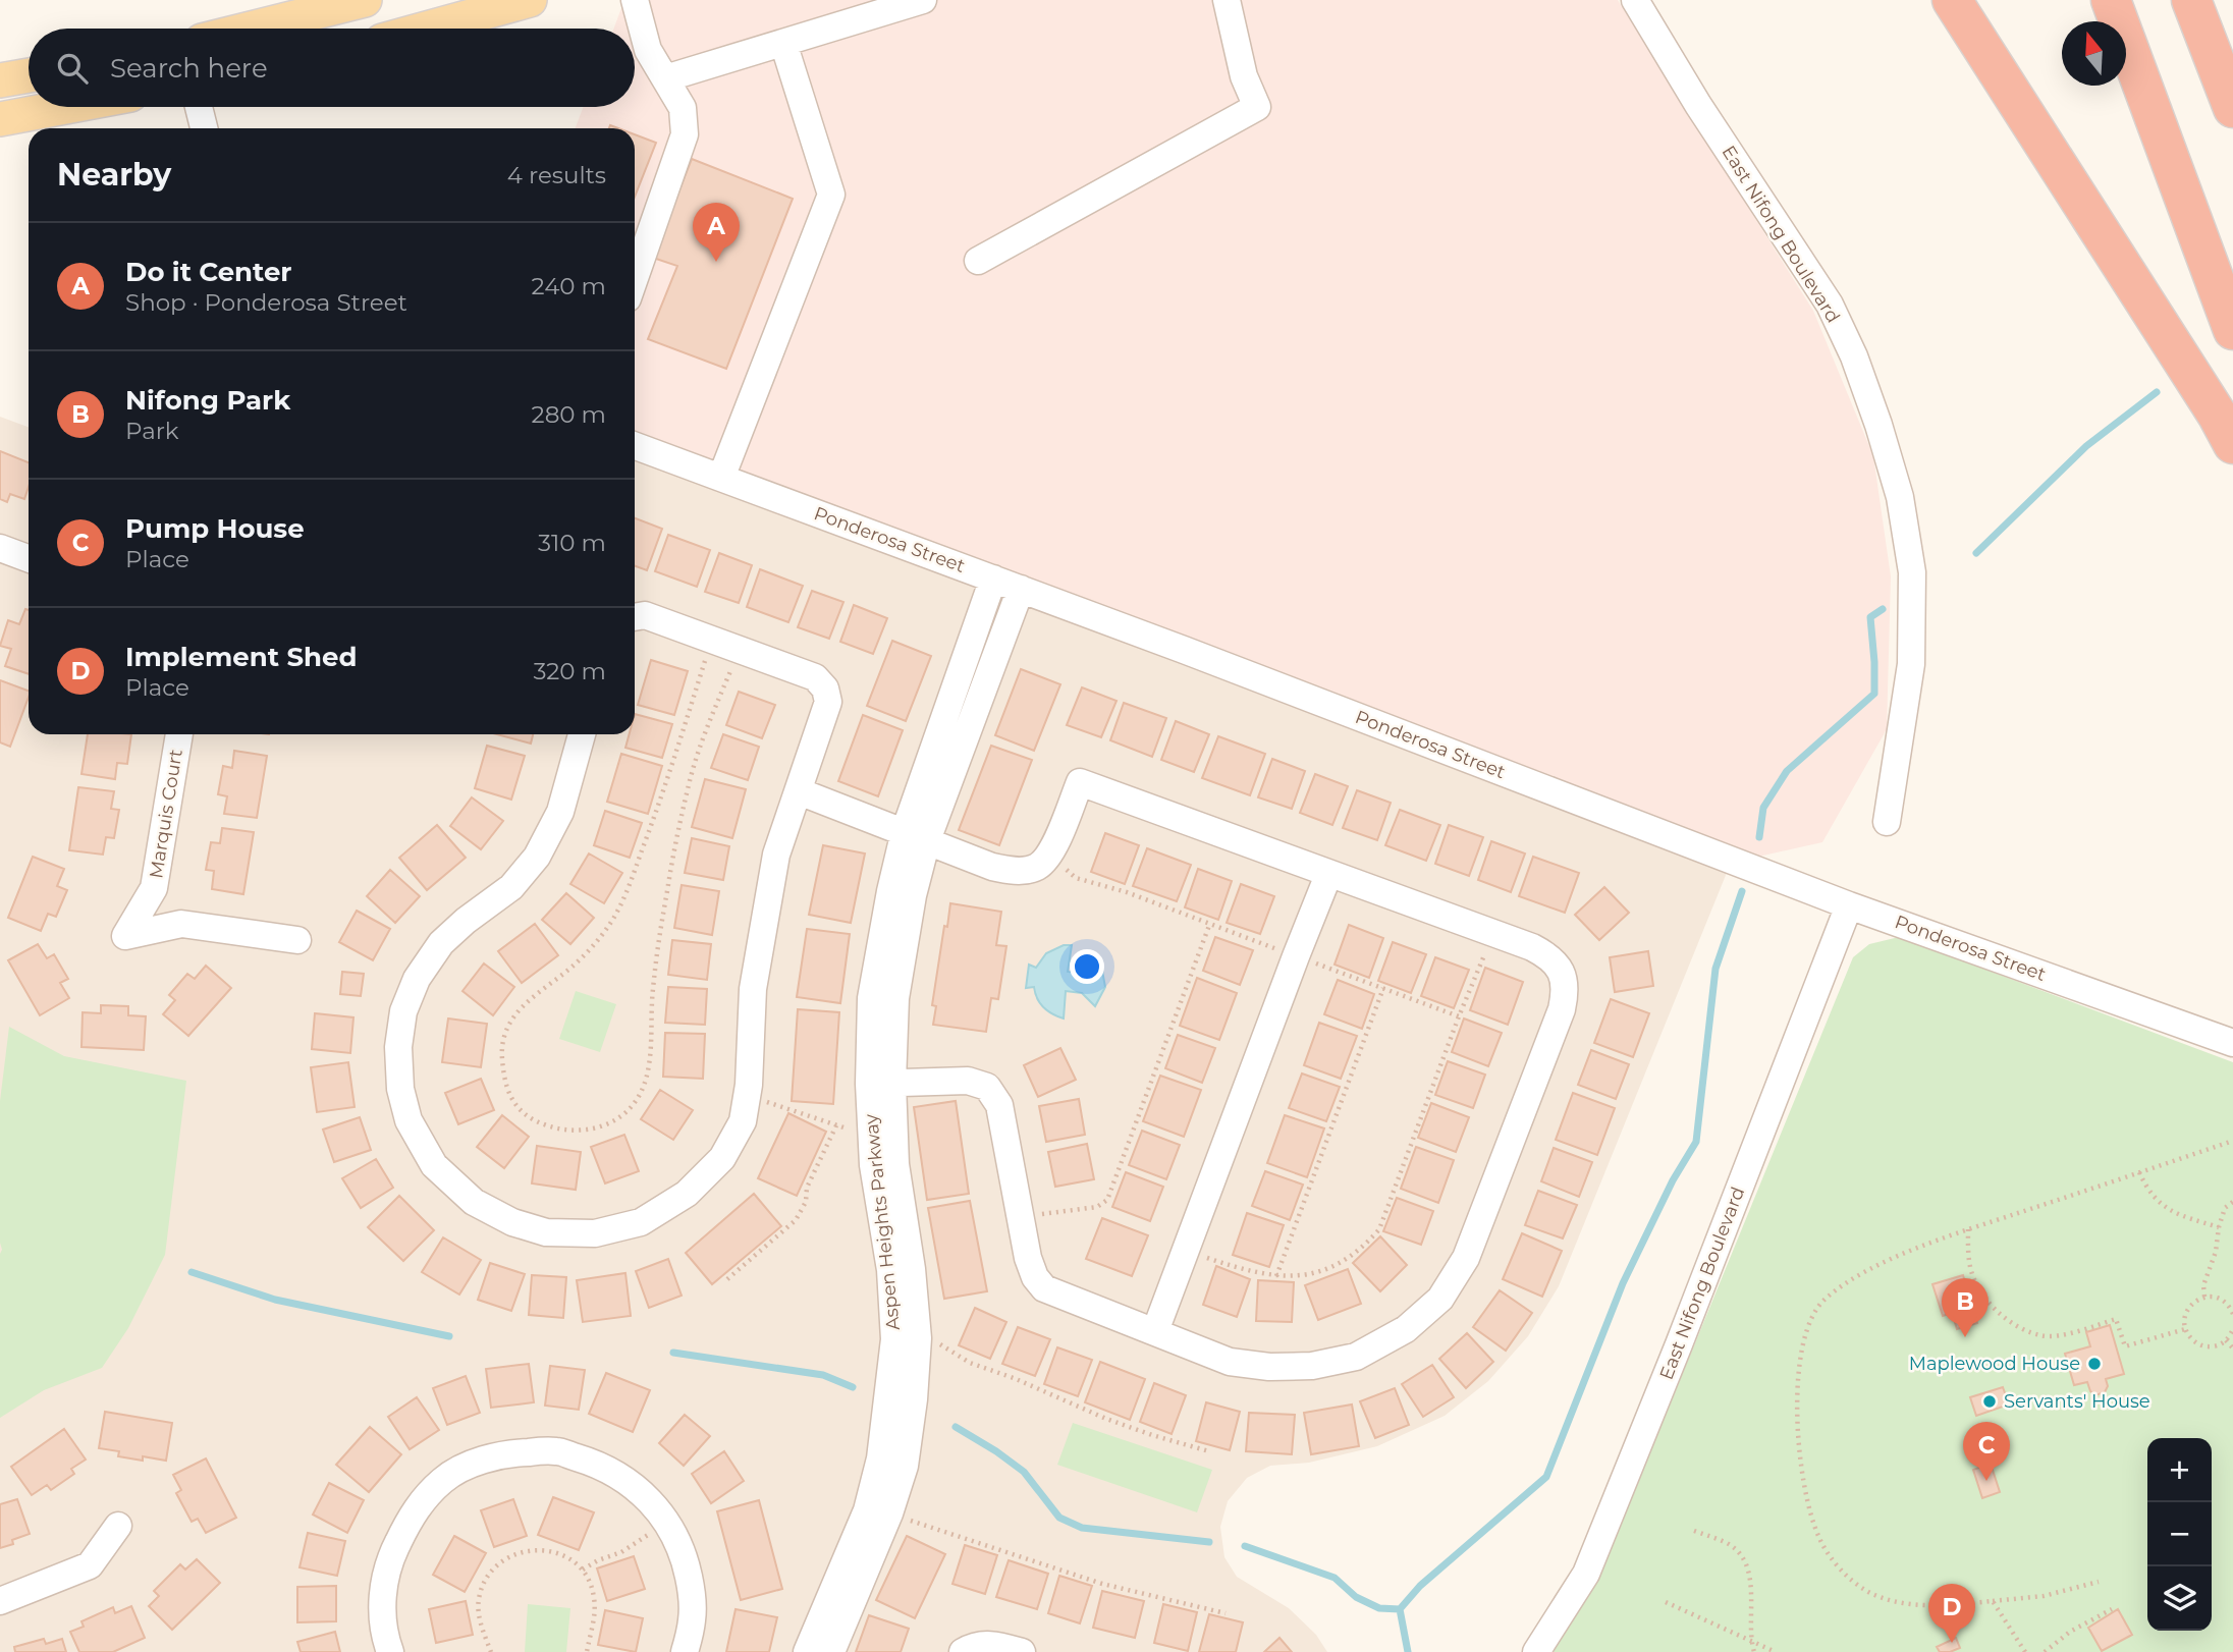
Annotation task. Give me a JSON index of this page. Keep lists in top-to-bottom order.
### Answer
{
  "streets": {
    "street": [
      "East Nifong Boulevard",
      "Ponderosa Street",
      "Marquis Court",
      "Aspen Heights Parkway"
    ]
  },
  "crossings": [
    ["East Nifong Boulevard", "Ponderosa Street"]
  ],
  "places": ["Maplewood House", "Servants' House"],
  "north": "top",
  "page": {
    "search": "Search here",
    "heading": ["Nearby", "4 results"],
    "pins": [
      "A",
      "B",
      "C",
      "D"
    ],
    "list": [
      {
        "mark": "A",
        "name": "Do it Center",
        "note": "Shop · Ponderosa Street",
        "value": "240 m"
      },
      {
        "mark": "B",
        "name": "Nifong Park",
        "note": "Park",
        "value": "280 m"
      },
      {
        "mark": "C",
        "name": "Pump House",
        "note": "Place",
        "value": "310 m"
      },
      {
        "mark": "D",
        "name": "Implement Shed",
        "note": "Place",
        "value": "320 m"
      }
    ],
    "map_buttons": ["+", "−"]
  }
}
